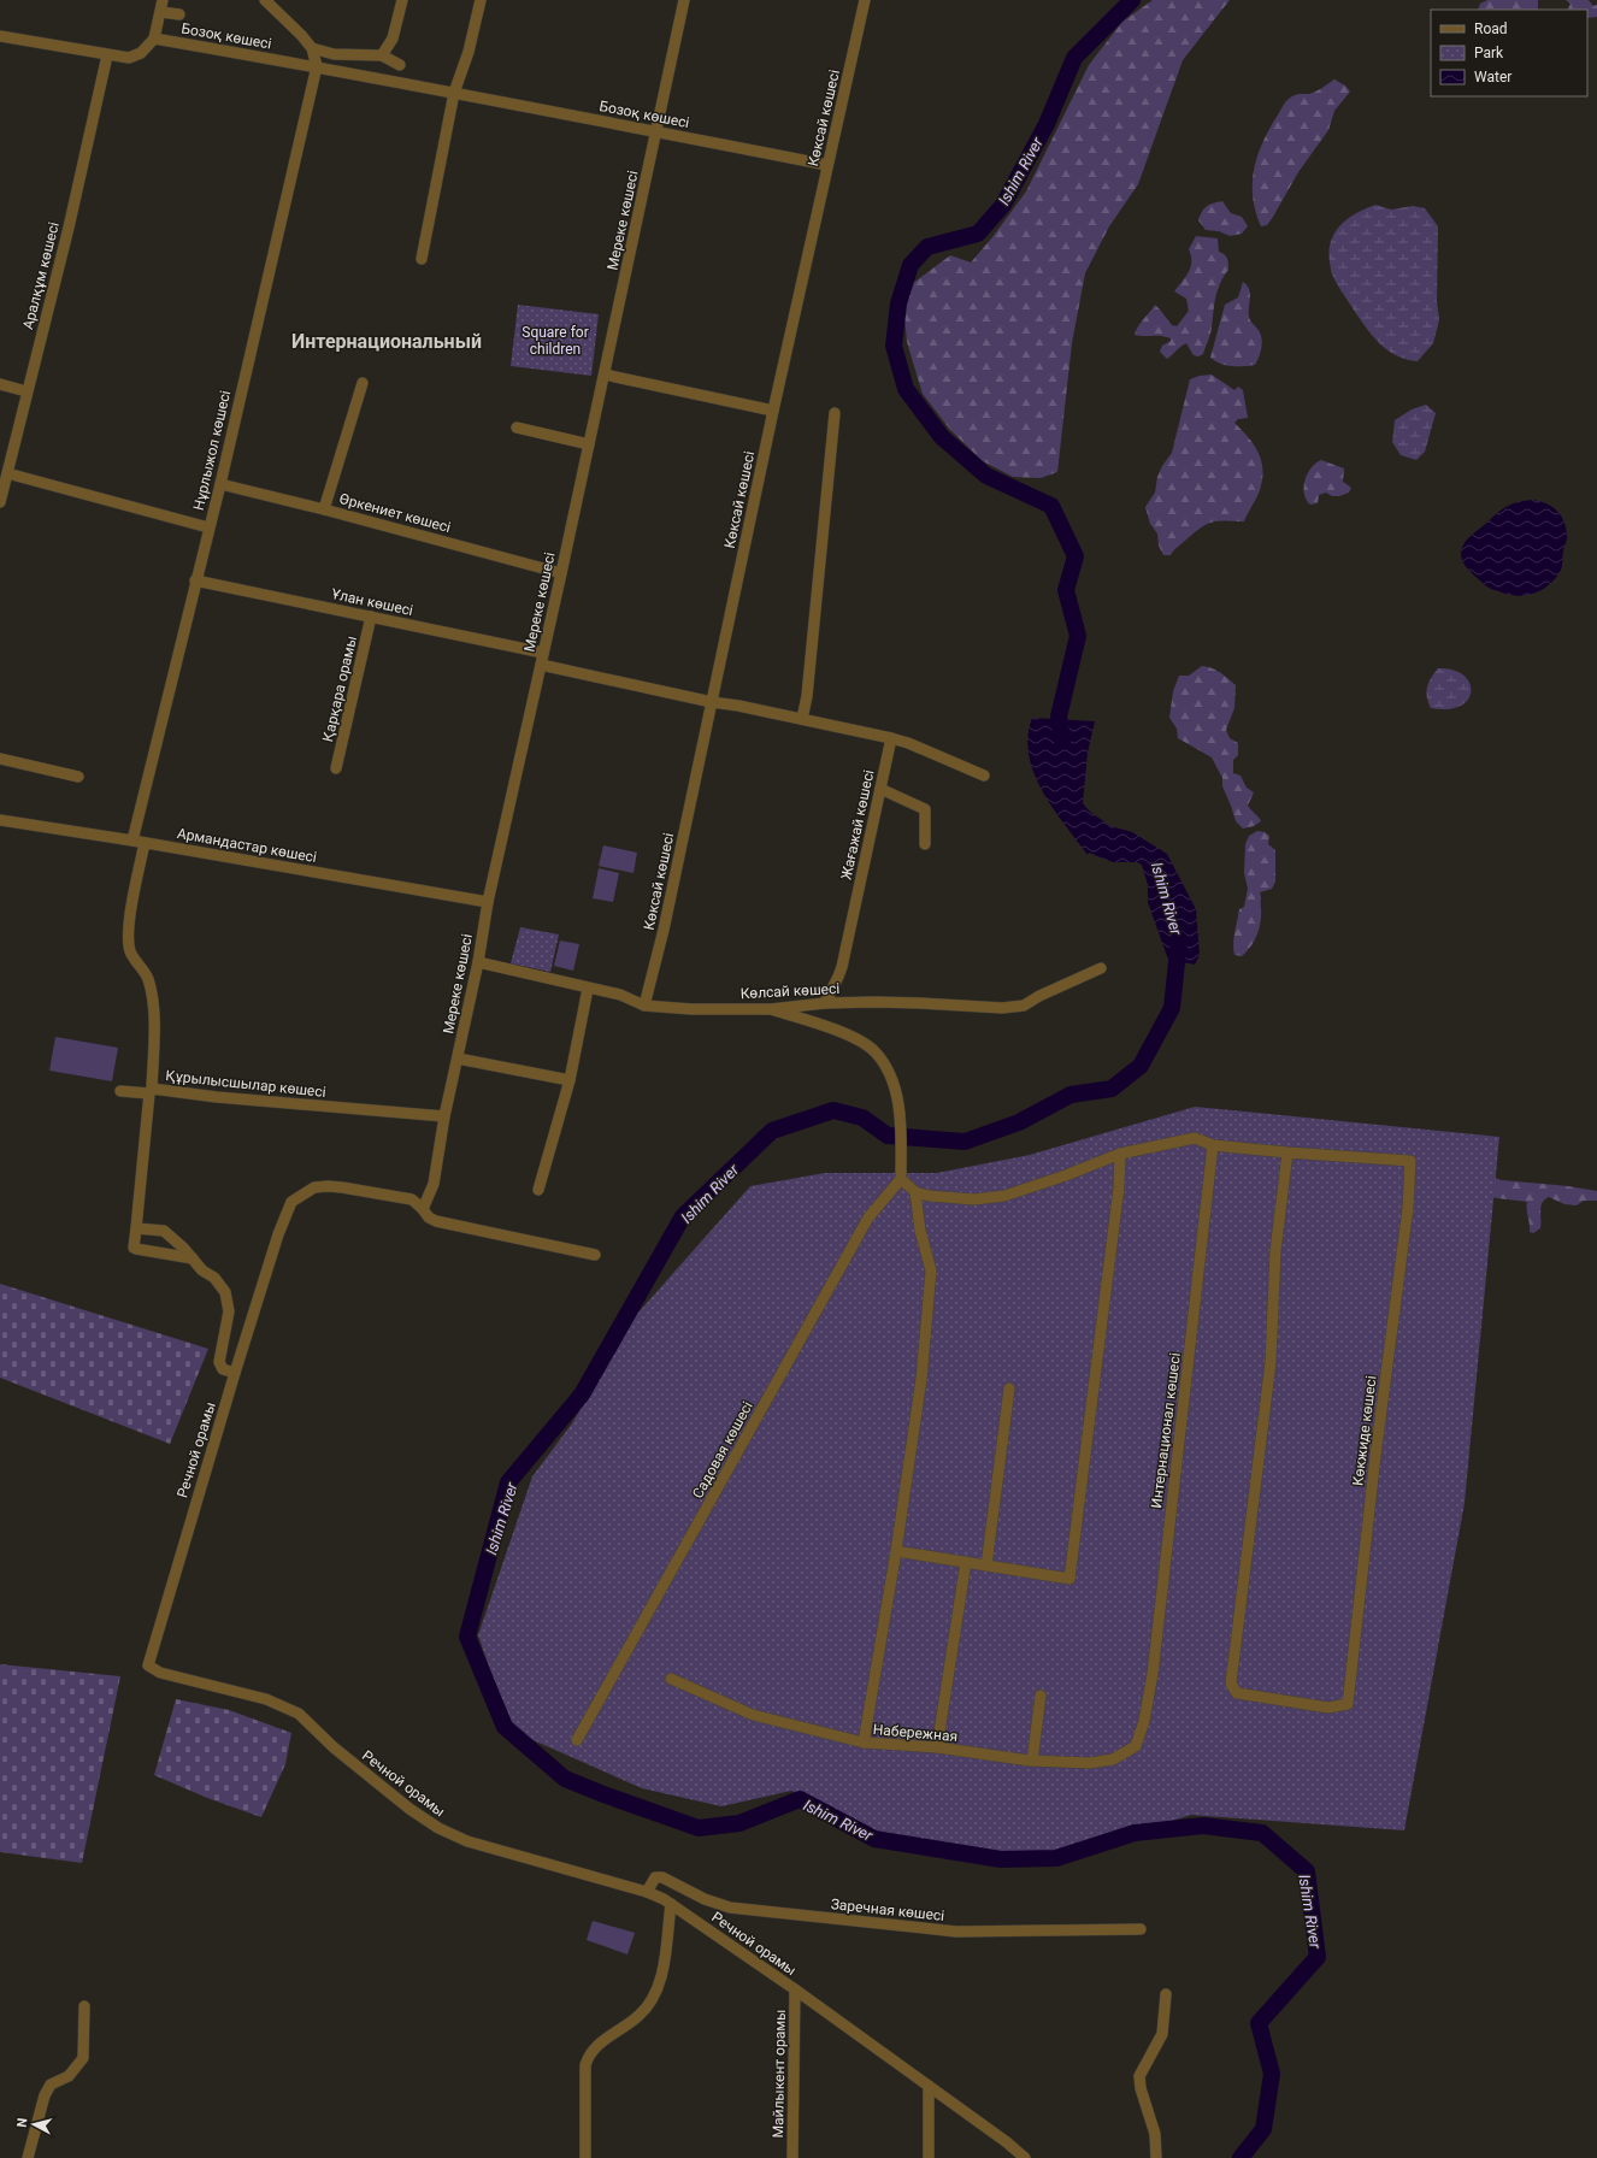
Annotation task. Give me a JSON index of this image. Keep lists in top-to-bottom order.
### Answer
{
  "streets": {
    "street": [
      "Бозоқ көшесі",
      "Көксай көшесі",
      "Мереке көшесі",
      "Аралқұм көшесі",
      "Нұрлыжол көшесі",
      "Өркениет көшесі",
      "Ұлан көшесі",
      "Қарқара орамы",
      "Жағажай көшесі",
      "Армандастар көшесі",
      "Көлсай көшесі",
      "Құрылысшылар көшесі",
      "Интернационал көшесі",
      "Көкжиде көшесі",
      "Речной орамы",
      "Садовая көшесі",
      "Набережная",
      "Заречная көшесі",
      "Майлыкент орамы"
    ]
  },
  "crossings": [
    ["Бозоқ көшесі", "Көксай көшесі"],
    ["Бозоқ көшесі", "Мереке көшесі"],
    ["Бозоқ көшесі", "Нұрлыжол көшесі"],
    ["Көксай көшесі", "Көлсай көшесі"],
    ["Мереке көшесі", "Өркениет көшесі"],
    ["Мереке көшесі", "Ұлан көшесі"],
    ["Мереке көшесі", "Армандастар көшесі"],
    ["Мереке көшесі", "Көлсай көшесі"],
    ["Мереке көшесі", "Құрылысшылар көшесі"],
    ["Мереке көшесі", "Речной орамы"],
    ["Нұрлыжол көшесі", "Өркениет көшесі"],
    ["Нұрлыжол көшесі", "Ұлан көшесі"],
    ["Нұрлыжол көшесі", "Армандастар көшесі"],
    ["Ұлан көшесі", "Қарқара орамы"],
    ["Жағажай көшесі", "Көлсай көшесі"],
    ["Армандастар көшесі", "Құрылысшылар көшесі"],
    ["Интернационал көшесі", "Набережная"],
    ["Речной орамы", "Заречная көшесі"],
    ["Речной орамы", "Майлыкент орамы"]
  ],
  "districts": ["Интернациональный"],
  "water": ["Ishim River"],
  "parks": ["Square for children"],
  "legend": ["Road", "Park", "Water"],
  "north": "left"
}
